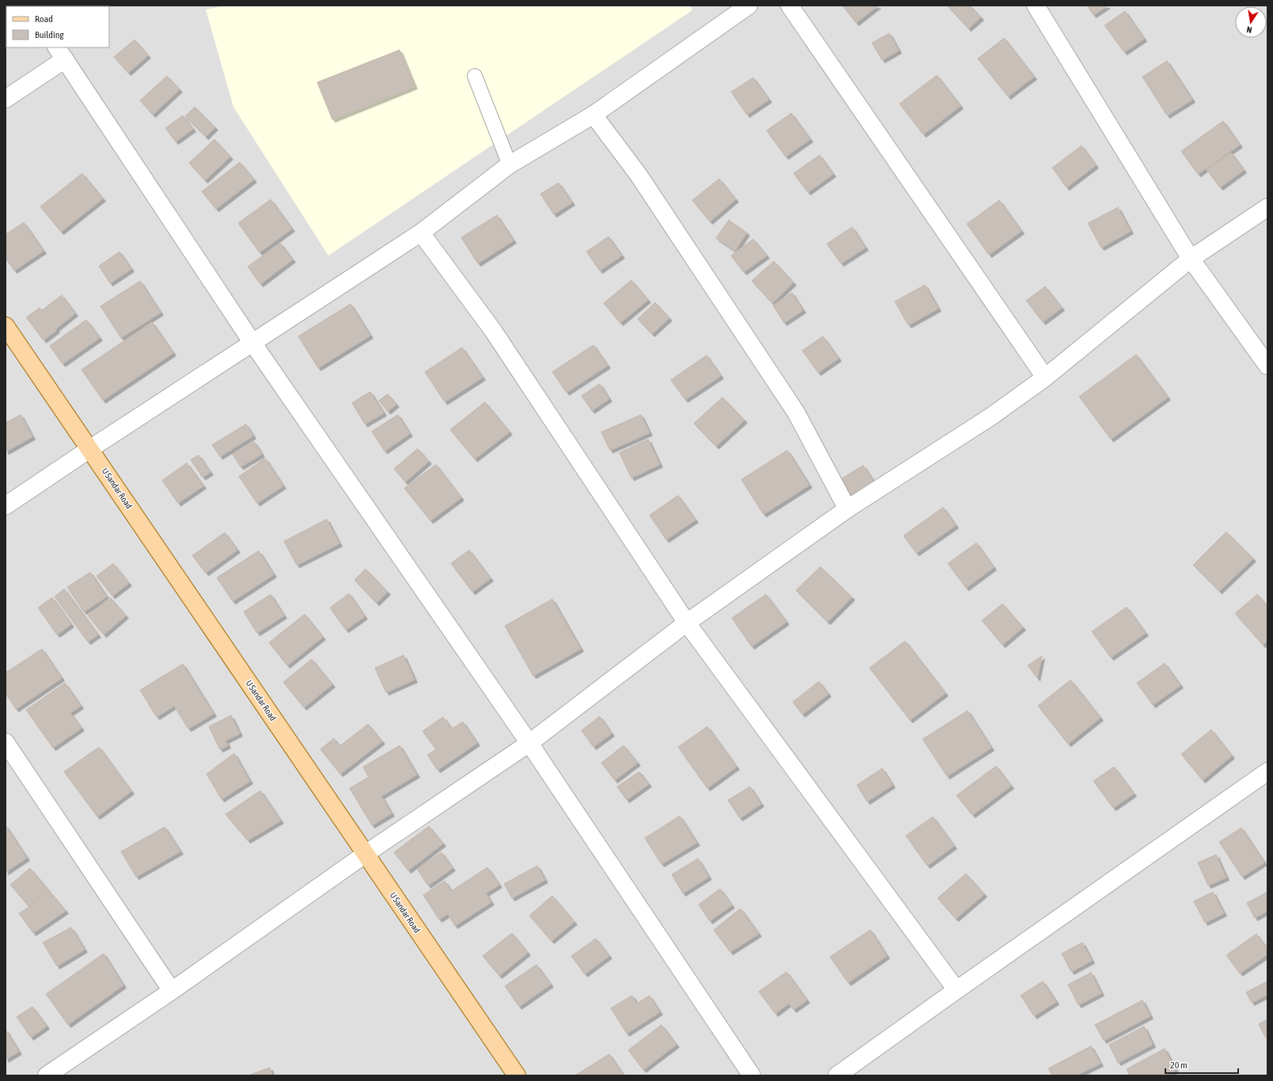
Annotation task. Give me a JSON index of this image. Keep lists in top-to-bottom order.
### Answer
{
  "streets": {
    "main road": ["U Sandar Road"]
  },
  "legend": ["Road", "Building"],
  "scale_bar": "20 m",
  "north": "bottom"
}
